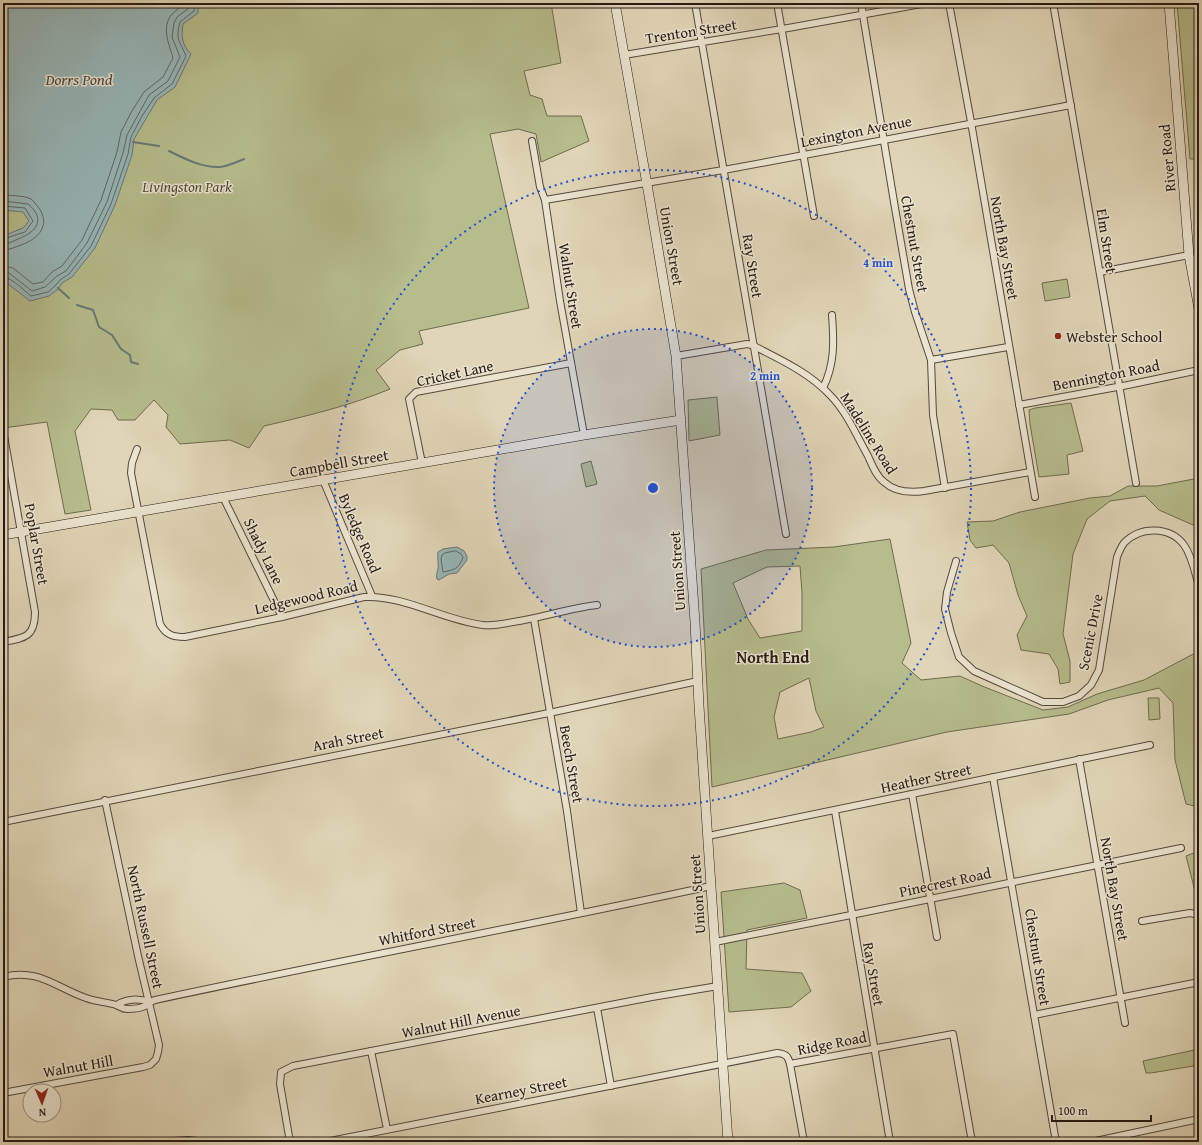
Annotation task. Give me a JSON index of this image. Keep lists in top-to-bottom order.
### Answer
{
  "streets": {
    "street": [
      "Trenton Street",
      "Lexington Avenue",
      "River Road",
      "Elm Street",
      "Chestnut Street",
      "Union Street",
      "North Bay Street",
      "Ray Street",
      "Walnut Street",
      "Cricket Lane",
      "Bennington Road",
      "Madeline Road",
      "Campbell Street",
      "Byledge Road",
      "Poplar Street",
      "Shady Lane",
      "Ledgewood Road",
      "Scenic Drive",
      "Arah Street",
      "Beech Street",
      "Heather Street",
      "Pinecrest Road",
      "North Russell Street",
      "Whitford Street",
      "Walnut Hill Avenue",
      "Ridge Road",
      "Walnut Hill",
      "Kearney Street"
    ]
  },
  "crossings": [
    ["Trenton Street", "Chestnut Street"],
    ["Trenton Street", "Union Street"],
    ["Trenton Street", "Ray Street"],
    ["Lexington Avenue", "Elm Street"],
    ["Lexington Avenue", "Chestnut Street"],
    ["Lexington Avenue", "Union Street"],
    ["Lexington Avenue", "North Bay Street"],
    ["Lexington Avenue", "Ray Street"],
    ["Lexington Avenue", "Walnut Street"],
    ["Elm Street", "Bennington Road"],
    ["Chestnut Street", "Madeline Road"],
    ["Chestnut Street", "Heather Street"],
    ["Chestnut Street", "Pinecrest Road"],
    ["Union Street", "Madeline Road"],
    ["Union Street", "Campbell Street"],
    ["Union Street", "Arah Street"],
    ["Union Street", "Heather Street"],
    ["Union Street", "Pinecrest Road"],
    ["Union Street", "Whitford Street"],
    ["Union Street", "Walnut Hill Avenue"],
    ["Union Street", "Ridge Road"],
    ["Union Street", "Kearney Street"],
    ["North Bay Street", "Bennington Road"],
    ["North Bay Street", "Madeline Road"],
    ["North Bay Street", "Heather Street"],
    ["North Bay Street", "Pinecrest Road"],
    ["Ray Street", "Madeline Road"],
    ["Ray Street", "Heather Street"],
    ["Ray Street", "Pinecrest Road"],
    ["Ray Street", "Ridge Road"],
    ["Walnut Street", "Cricket Lane"],
    ["Walnut Street", "Campbell Street"],
    ["Cricket Lane", "Campbell Street"],
    ["Campbell Street", "Byledge Road"],
    ["Campbell Street", "Poplar Street"],
    ["Campbell Street", "Shady Lane"],
    ["Campbell Street", "Ledgewood Road"],
    ["Byledge Road", "Ledgewood Road"],
    ["Shady Lane", "Ledgewood Road"],
    ["Ledgewood Road", "Beech Street"],
    ["Arah Street", "Beech Street"],
    ["Arah Street", "North Russell Street"],
    ["Beech Street", "Whitford Street"],
    ["North Russell Street", "Whitford Street"],
    ["North Russell Street", "Walnut Hill"],
    ["Ridge Road", "Kearney Street"]
  ],
  "districts": ["North End"],
  "water": ["Dorrs Pond"],
  "parks": ["Livingston Park"],
  "places": ["Webster School"],
  "scale_bar": "100 m",
  "north": "bottom",
  "rings": ["4 min", "2 min"]
}
